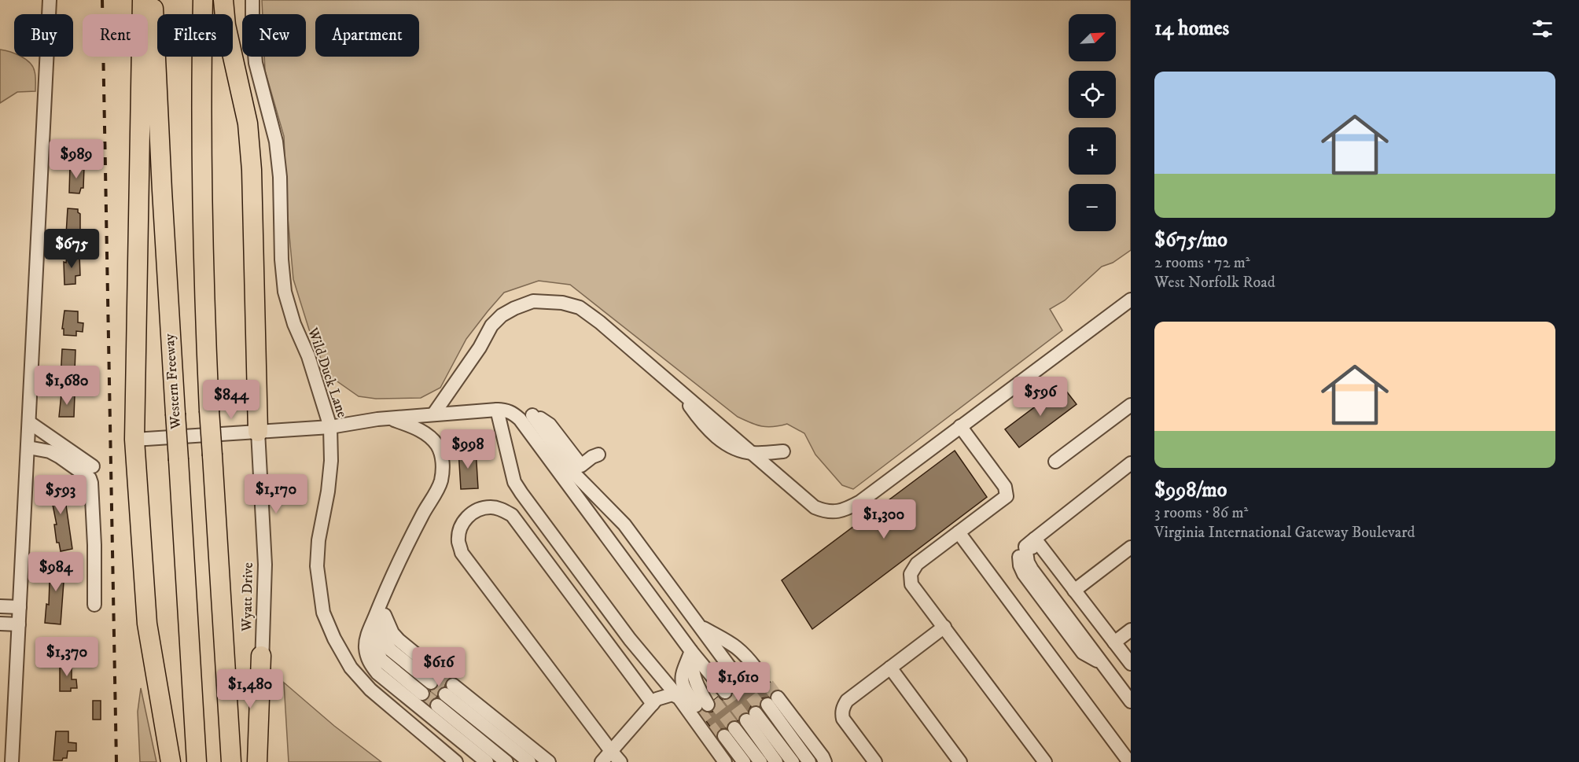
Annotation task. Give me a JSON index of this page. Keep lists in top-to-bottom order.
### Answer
{
  "streets": {
    "highway": ["Western Freeway"],
    "street": ["Wild Duck Lane", "Wyatt Drive"]
  },
  "north": "top right",
  "page": {
    "heading": "14 homes",
    "map_buttons": ["+", "−"],
    "chip": [
      "Buy",
      "Rent",
      "Filters",
      "New",
      "Apartment"
    ],
    "list": [
      {
        "name": "$675/mo",
        "note": "2 rooms · 72 m² · West Norfolk Road"
      },
      {
        "name": "$998/mo",
        "note": "3 rooms · 86 m² · Virginia International Gateway Boulevard"
      }
    ],
    "price": [
      "$989",
      "$675",
      "$1,680",
      "$596",
      "$844",
      "$998",
      "$1,170",
      "$593",
      "$1,300",
      "$984",
      "$1,370",
      "$616",
      "$1,610",
      "$1,480"
    ]
  }
}
